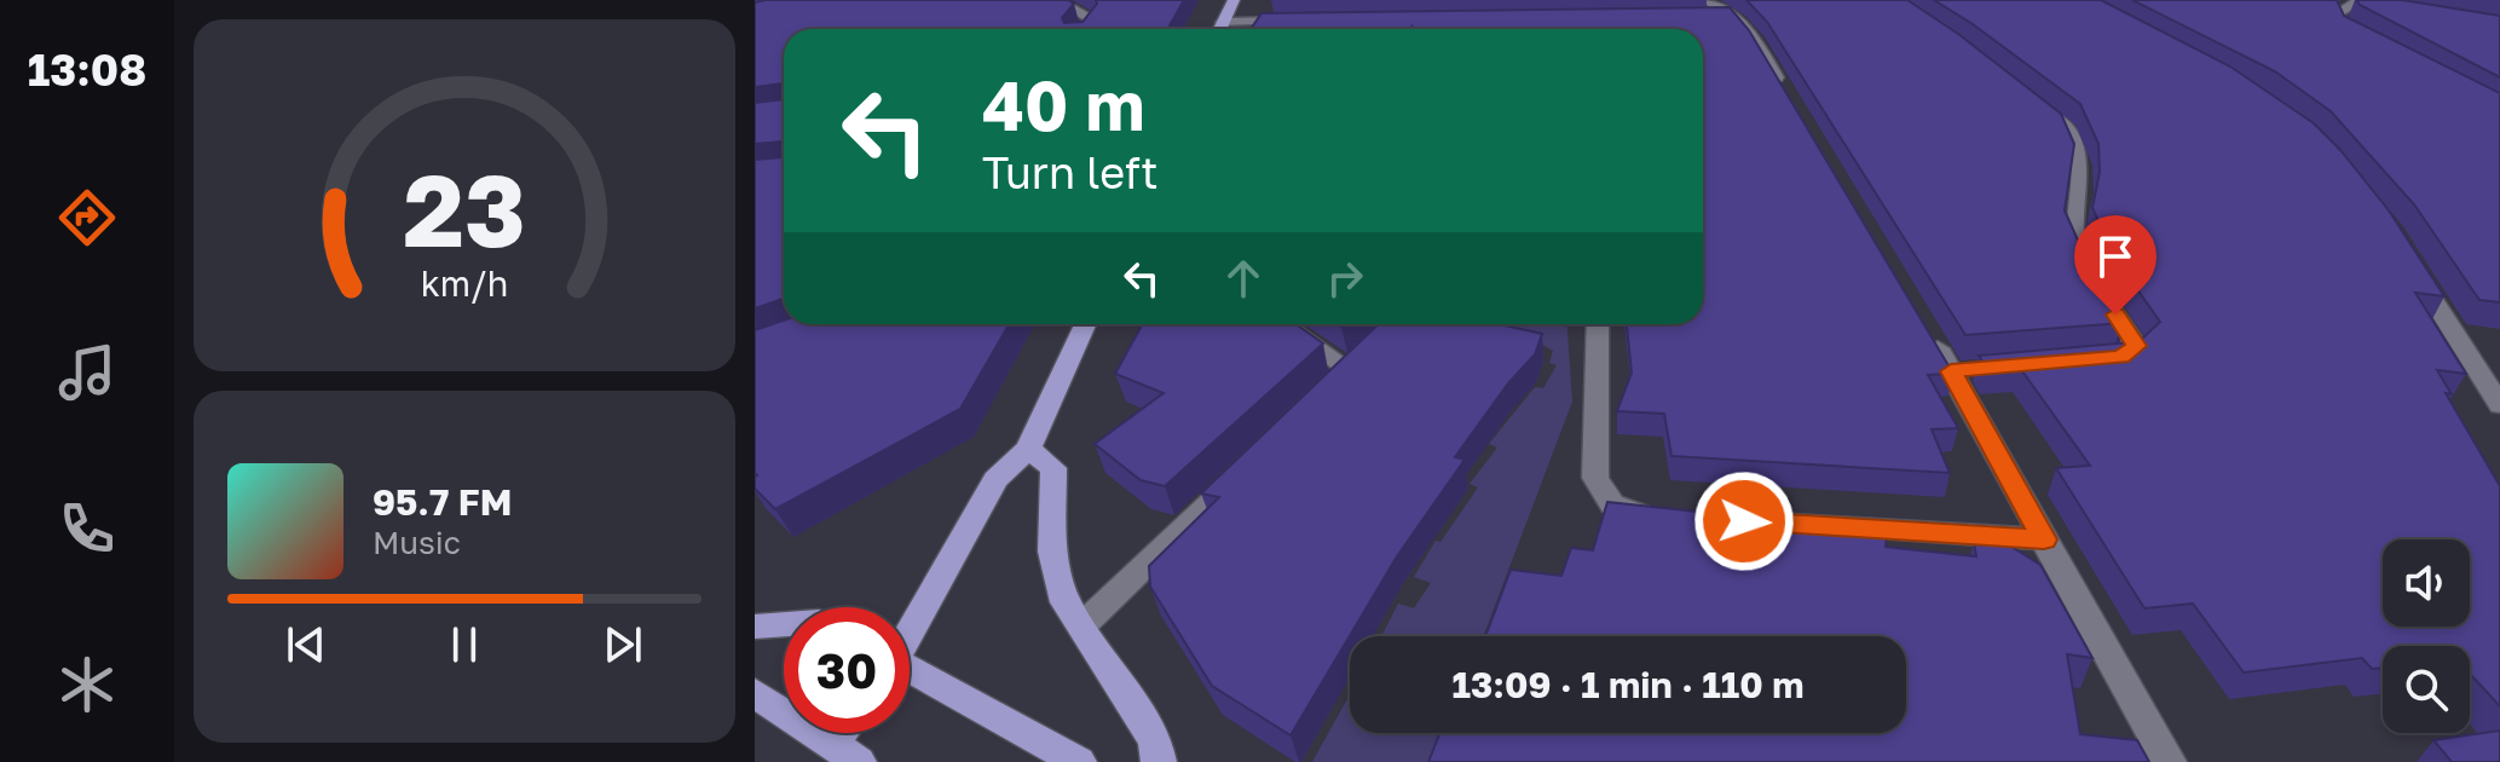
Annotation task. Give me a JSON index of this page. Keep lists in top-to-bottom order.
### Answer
{
  "page": {
    "tabs": "13:08",
    "turn": ["40 m", "Turn left"],
    "song": ["95.7 FM", "Music"],
    "limit": "30",
    "trip": "13:09 · 1 min · 110 m",
    "gauge": ["23", "km/h"]
  }
}
